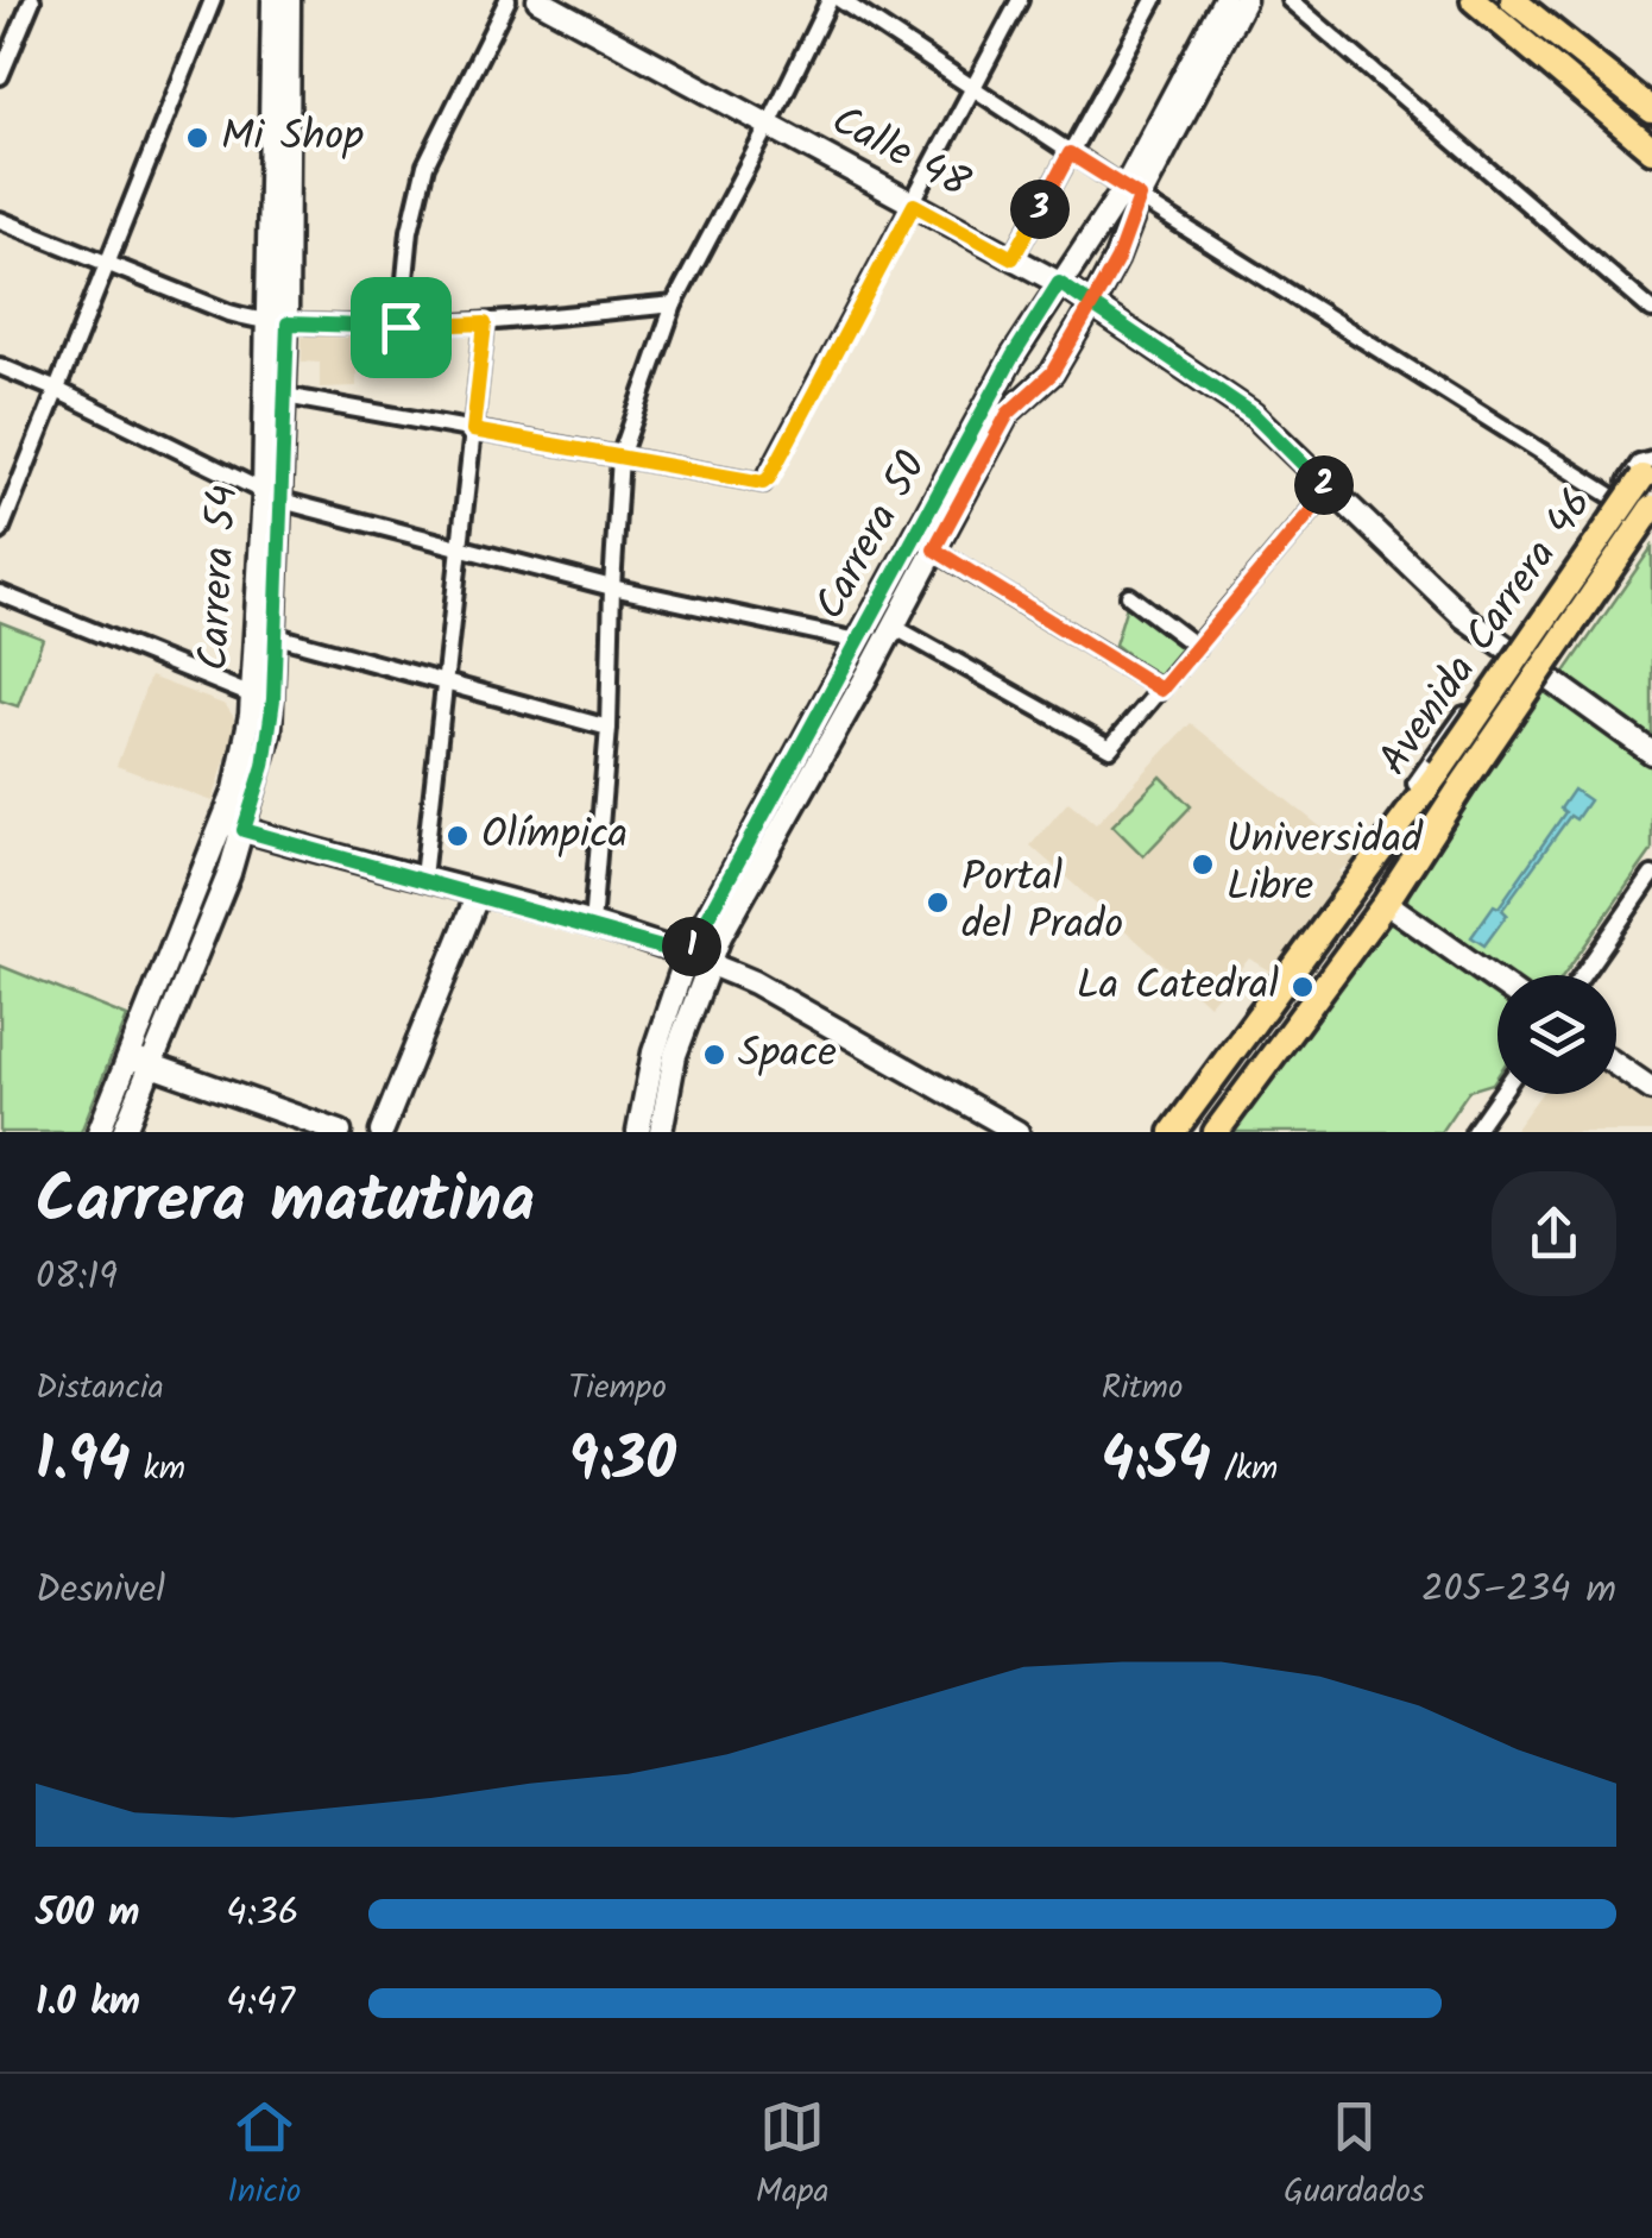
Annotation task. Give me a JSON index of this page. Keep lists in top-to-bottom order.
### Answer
{
  "streets": {
    "main road": ["Avenida Carrera 46"],
    "street": ["Calle 48", "Carrera 50", "Carrera 54"]
  },
  "crossings": [
    ["Calle 48", "Carrera 50"]
  ],
  "places": [
    "Mi Shop",
    "Olímpica",
    "Universidad Libre",
    "Portal del Prado",
    "La Catedral",
    "Space"
  ],
  "page": {
    "pins": ["3", "2", "1"],
    "heading": ["Carrera matutina", "08:19"],
    "stats": [
      ["Distancia", "1.94 km"],
      ["Tiempo", "9:30"],
      ["Ritmo", "4:54 /km"]
    ],
    "chart": ["Desnivel", "205–234 m"],
    "list": [
      {
        "name": "500 m",
        "note": "4:36"
      },
      {
        "name": "1.0 km",
        "note": "4:47"
      }
    ],
    "tabs": ["Inicio", "Mapa", "Guardados"]
  }
}
